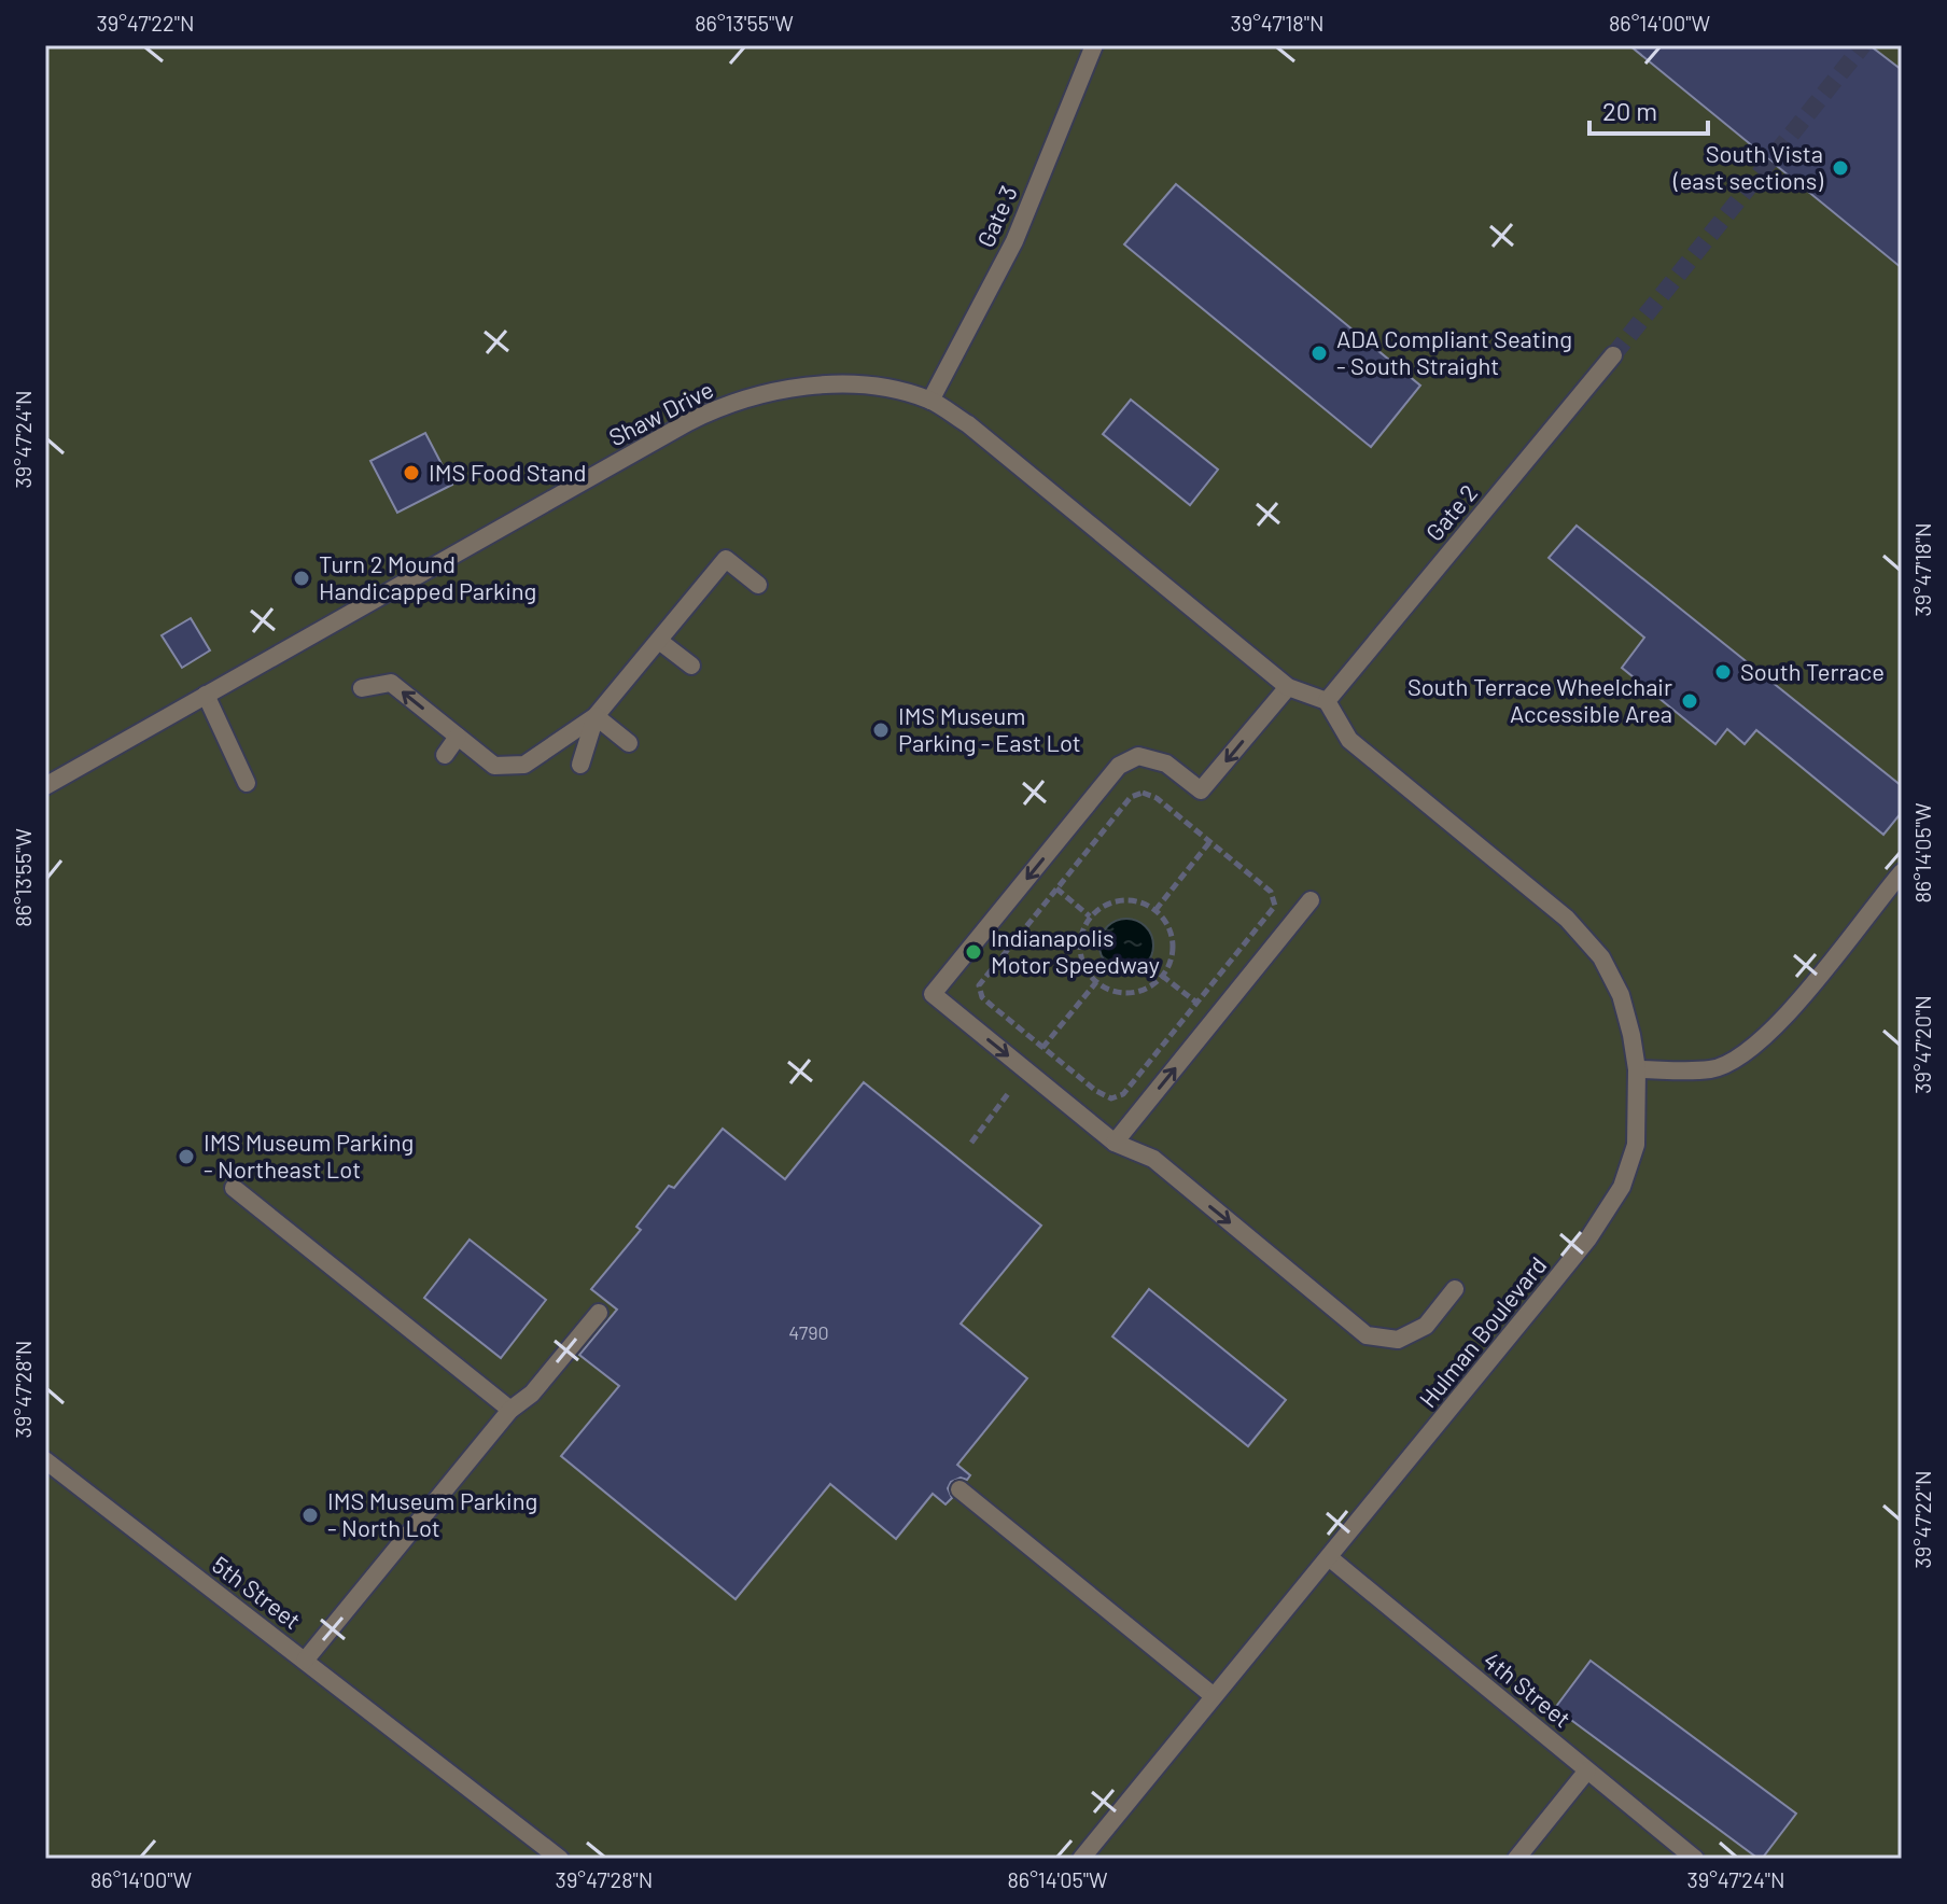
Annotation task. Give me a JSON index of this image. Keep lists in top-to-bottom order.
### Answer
{
  "streets": {
    "street": [
      "Gate 3",
      "Shaw Drive",
      "Gate 2",
      "Hulman Boulevard",
      "5th Street",
      "4th Street"
    ]
  },
  "crossings": [
    ["Gate 3", "Shaw Drive"],
    ["Shaw Drive", "Gate 2"],
    ["Shaw Drive", "Hulman Boulevard"],
    ["Gate 2", "Hulman Boulevard"],
    ["Hulman Boulevard", "4th Street"]
  ],
  "places": [
    "South Vista (east sections)",
    "ADA Compliant Seating - South Straight",
    "IMS Food Stand",
    "Turn 2 Mound Handicapped Parking",
    "South Terrace",
    "South Terrace Wheelchair Accessible Area",
    "IMS Museum Parking - East Lot",
    "Indianapolis Motor Speedway",
    "IMS Museum Parking - Northeast Lot",
    "IMS Museum Parking - North Lot"
  ],
  "house_numbers": ["4790"],
  "scale_bar": "20 m",
  "coordinates": [
    "39°47'22\"N",
    "86°13'55\"W",
    "39°47'18\"N",
    "86°14'00\"W",
    "39°47'24\"N",
    "86°14'05\"W",
    "39°47'20\"N",
    "39°47'28\"N"
  ]
}
